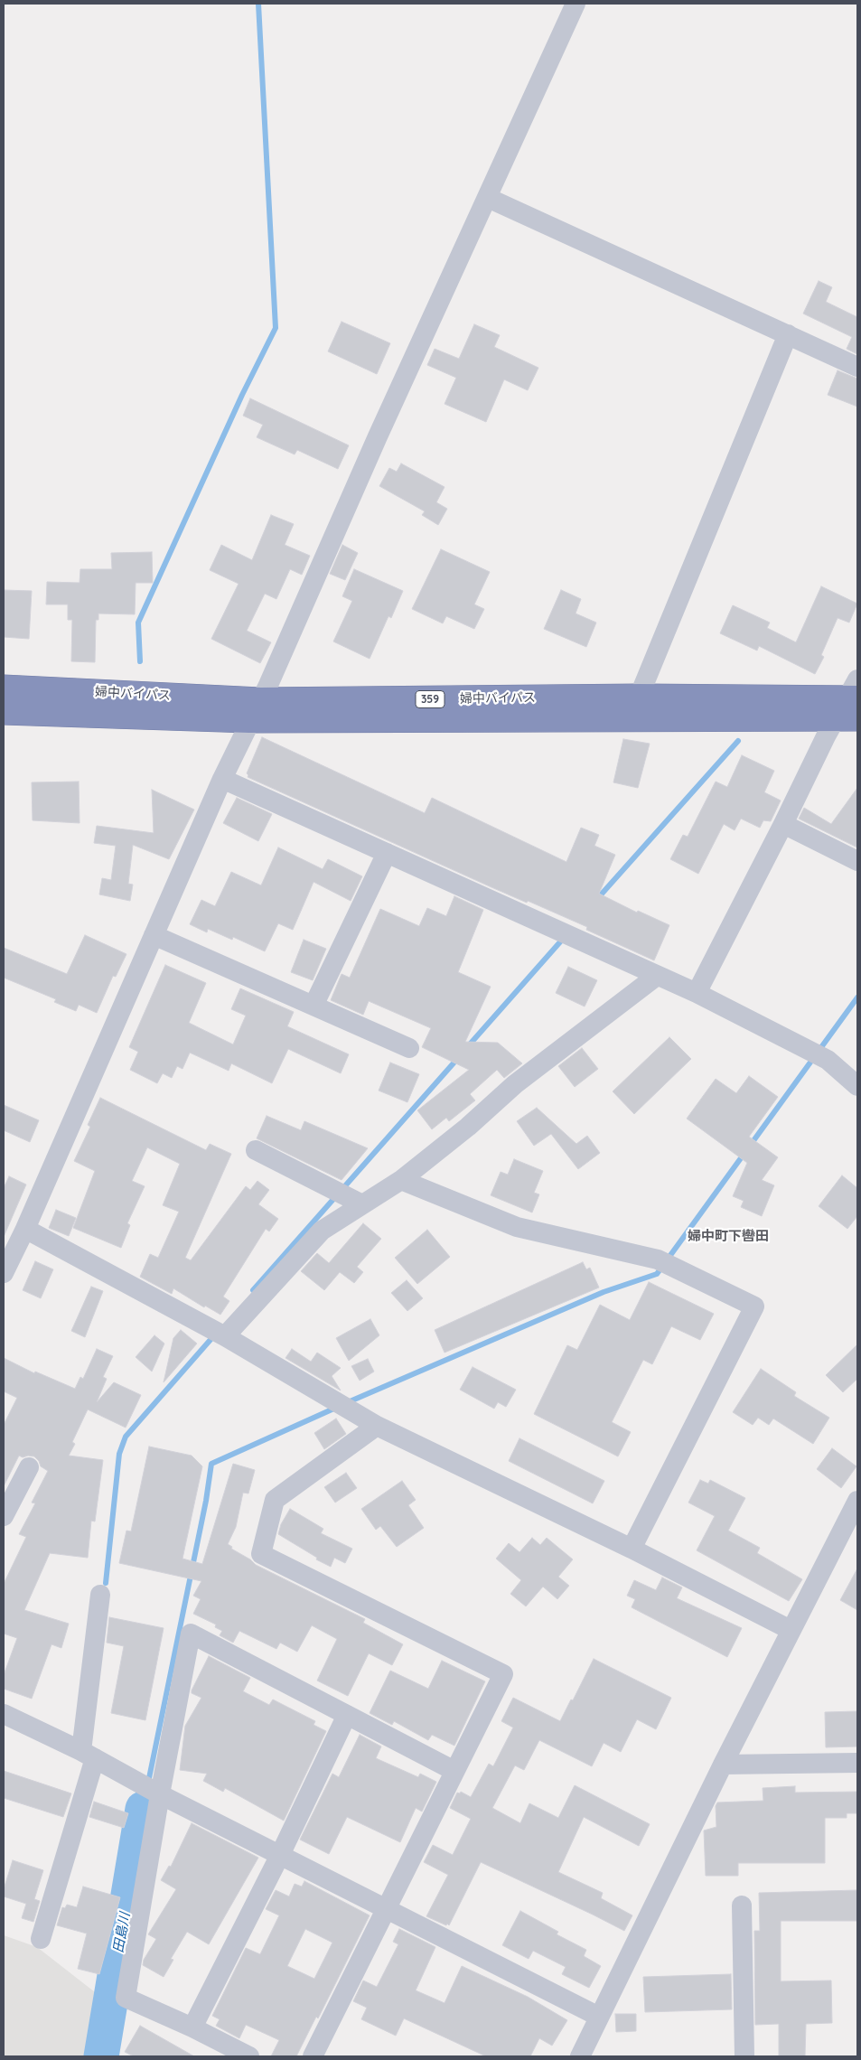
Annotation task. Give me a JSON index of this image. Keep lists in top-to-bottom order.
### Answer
{
  "streets": {
    "highway": ["婦中バイパス", "359"]
  },
  "districts": ["婦中町下轡田"],
  "water": ["田島川"]
}
